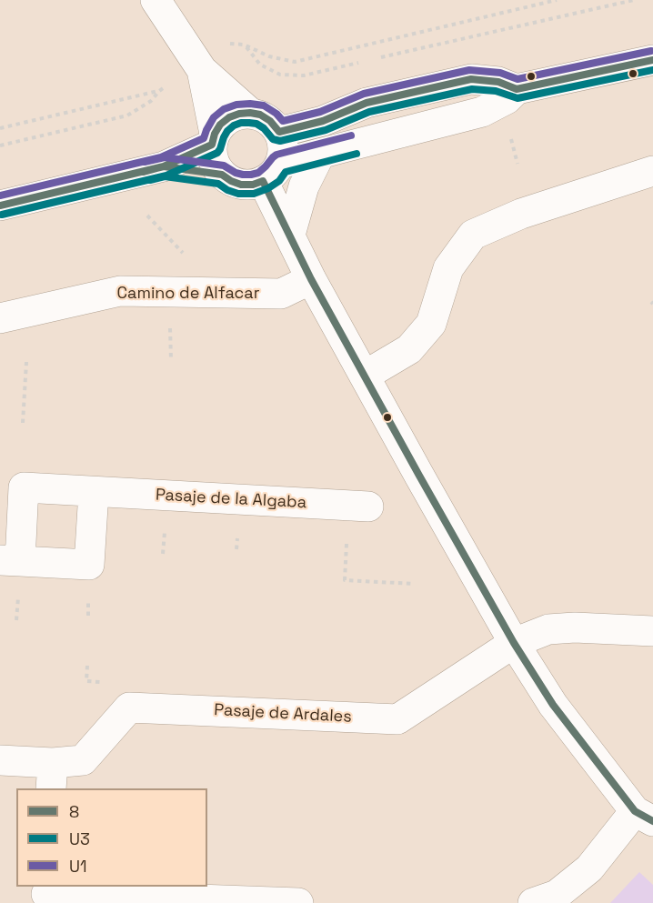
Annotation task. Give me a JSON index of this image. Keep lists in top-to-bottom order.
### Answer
{
  "streets": {
    "street": ["Camino de Alfacar", "Pasaje de la Algaba", "Pasaje de Ardales"]
  },
  "lines": ["transit line U1", "transit line 8", "transit line U3"],
  "legend": ["8", "U3", "U1"]
}
